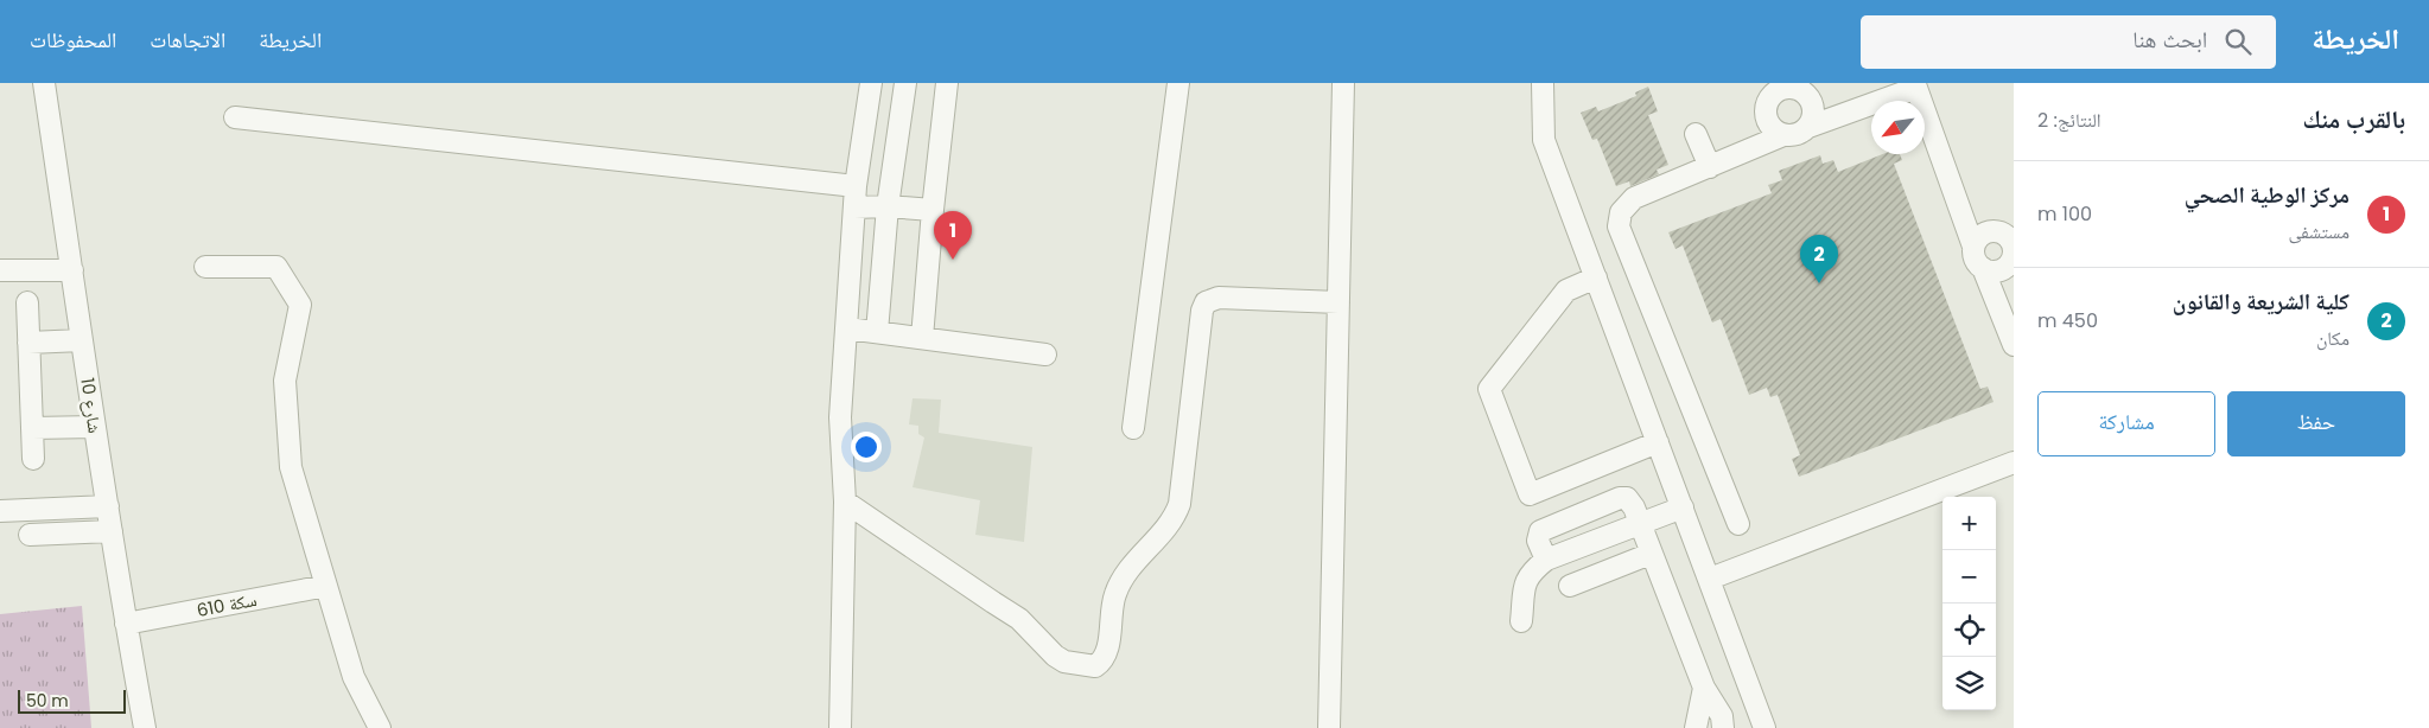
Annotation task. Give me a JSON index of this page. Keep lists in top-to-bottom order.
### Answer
{
  "streets": {
    "street": ["شارع 10", "سكة 610"]
  },
  "crossings": [
    ["شارع 10", "سكة 610"]
  ],
  "scale_bar": "50 m",
  "north": "bottom left",
  "page": {
    "header": "الخريطة",
    "search": "ابحث هنا",
    "nav": ["الخريطة", "الاتجاهات", "المحفوظات"],
    "heading": ["بالقرب منك", "النتائج: 2"],
    "list": [
      {
        "mark": "1",
        "name": "مركز الوطية الصحي",
        "note": "مستشفى",
        "value": "100 m"
      },
      {
        "mark": "2",
        "name": "كلية الشريعة والقانون",
        "note": "مكان",
        "value": "450 m"
      }
    ],
    "pins": ["1", "2"],
    "buttons": ["حفظ", "مشاركة"],
    "map_buttons": ["+", "−"],
    "scale": "50 m"
  }
}
